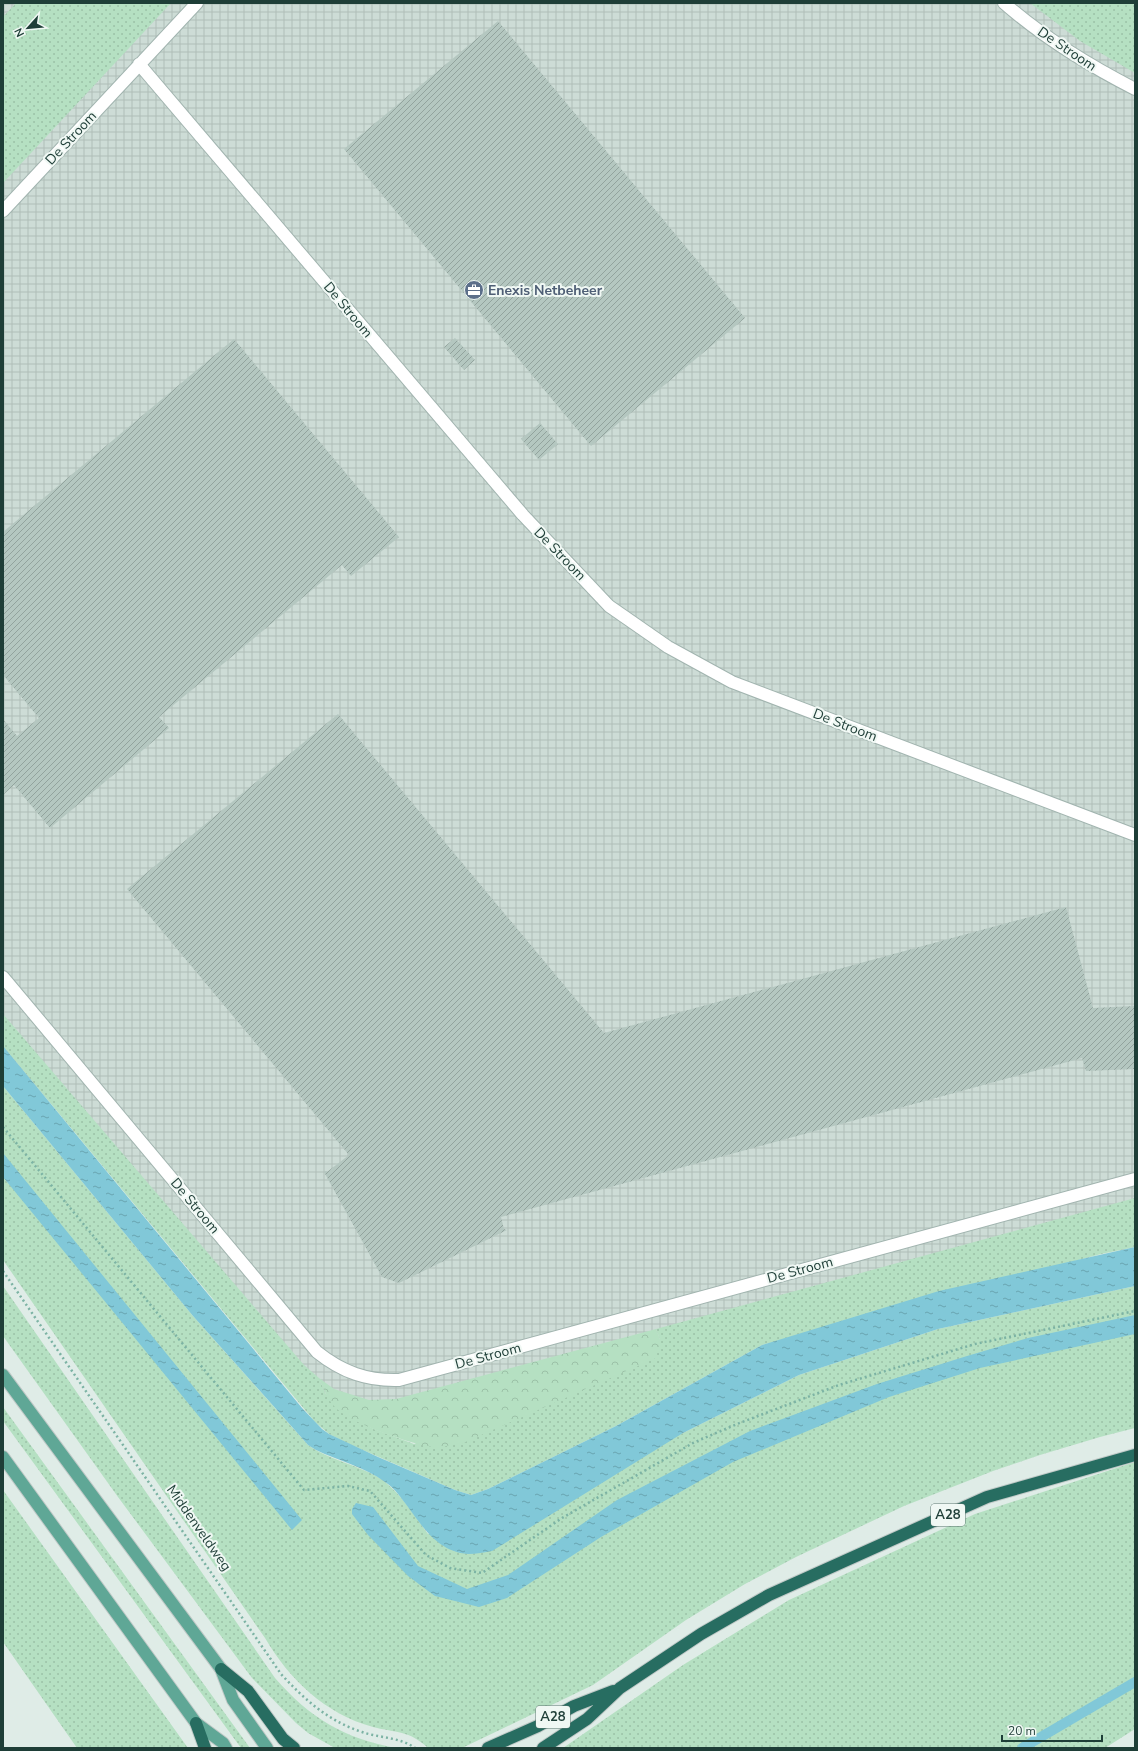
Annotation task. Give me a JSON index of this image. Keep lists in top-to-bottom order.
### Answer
{
  "streets": {
    "highway": ["A28"],
    "street": ["De Stroom"],
    "path": ["Middenveldweg"]
  },
  "places": {
    "office": ["Enexis Netbeheer"]
  },
  "scale_bar": "20 m",
  "north": "bottom left"
}
